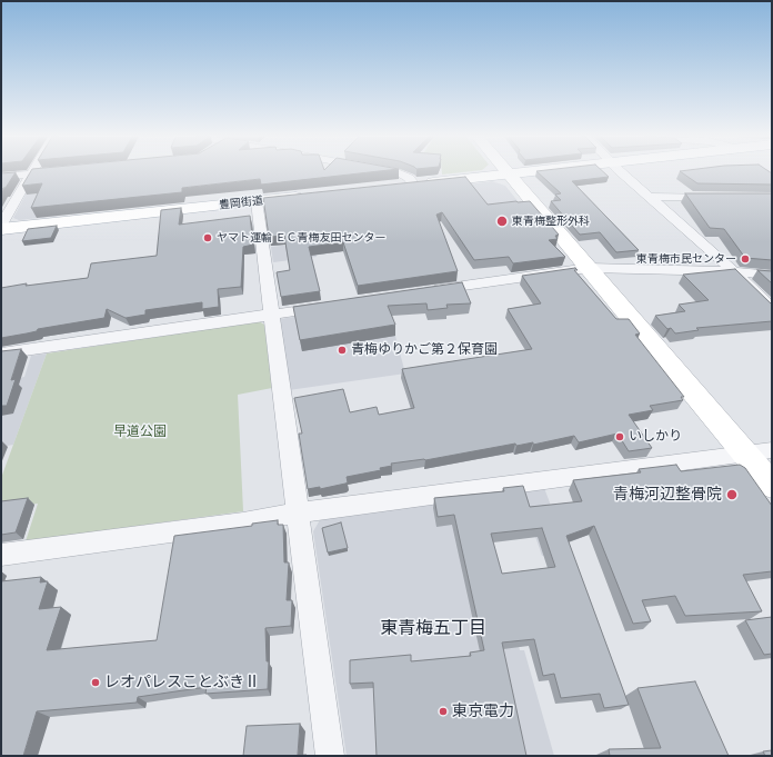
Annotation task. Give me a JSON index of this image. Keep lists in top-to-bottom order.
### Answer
{
  "streets": {
    "main road": ["豊岡街道"]
  },
  "districts": ["東青梅五丁目"],
  "parks": ["早道公園"],
  "places": [
    "東青梅整形外科",
    "ヤマト運輸 ＥＣ青梅友田センター",
    "東青梅市民センター",
    "青梅ゆりかご第２保育園",
    "いしかり",
    "青梅河辺整骨院",
    "レオパレスことぶきⅡ",
    "東京電力"
  ]
}
